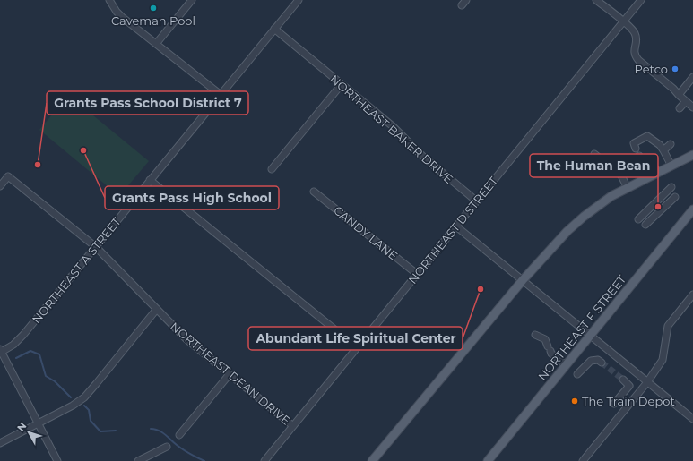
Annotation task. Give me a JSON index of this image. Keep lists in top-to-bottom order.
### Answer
{
  "streets": {
    "main road": ["NORTHEAST F STREET"],
    "street": [
      "NORTHEAST BAKER DRIVE",
      "NORTHEAST D STREET",
      "CANDY LANE",
      "NORTHEAST A STREET",
      "NORTHEAST DEAN DRIVE"
    ]
  },
  "crossings": [
    ["NORTHEAST BAKER DRIVE", "NORTHEAST D STREET"],
    ["NORTHEAST BAKER DRIVE", "NORTHEAST A STREET"],
    ["NORTHEAST D STREET", "CANDY LANE"],
    ["NORTHEAST D STREET", "NORTHEAST DEAN DRIVE"],
    ["NORTHEAST A STREET", "NORTHEAST DEAN DRIVE"]
  ],
  "places": [
    "Caveman Pool",
    "Petco",
    "Grants Pass High School",
    "Grants Pass School District 7",
    "The Human Bean",
    "Abundant Life Spiritual Center",
    "The Train Depot"
  ],
  "north": "top left"
}
